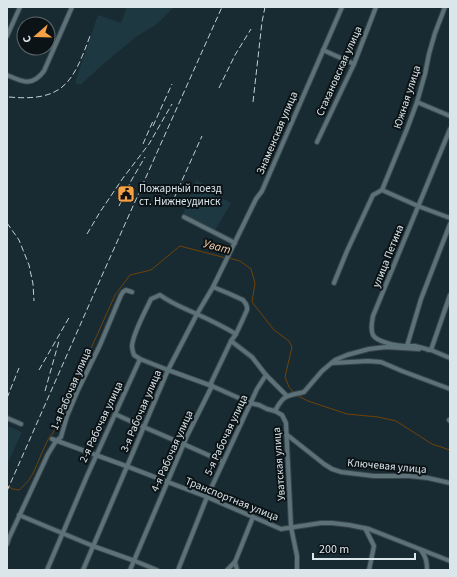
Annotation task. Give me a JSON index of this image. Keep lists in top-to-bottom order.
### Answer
{
  "streets": {
    "street": [
      "Стахановская улица",
      "Южная улица",
      "Знаменская улица",
      "улица Петина",
      "1-я Рабочая улица",
      "3-я Рабочая улица",
      "2-я Рабочая улица",
      "5-я Рабочая улица",
      "4-я Рабочая улица",
      "Уватская улица",
      "Ключевая улица",
      "Транспортная улица"
    ]
  },
  "crossings": [
    ["Знаменская улица", "3-я Рабочая улица"],
    ["1-я Рабочая улица", "Транспортная улица"],
    ["3-я Рабочая улица", "4-я Рабочая улица"],
    ["3-я Рабочая улица", "Уватская улица"],
    ["3-я Рабочая улица", "Транспортная улица"],
    ["2-я Рабочая улица", "Уватская улица"],
    ["2-я Рабочая улица", "Транспортная улица"],
    ["5-я Рабочая улица", "Уватская улица"],
    ["5-я Рабочая улица", "Транспортная улица"],
    ["4-я Рабочая улица", "Уватская улица"],
    ["4-я Рабочая улица", "Транспортная улица"],
    ["Уватская улица", "Ключевая улица"],
    ["Уватская улица", "Транспортная улица"]
  ],
  "water": ["Уват"],
  "places": {
    "public building": ["Пожарный поезд ст. Нижнеудинск"]
  },
  "scale_bar": "200 m",
  "north": "left"
}
